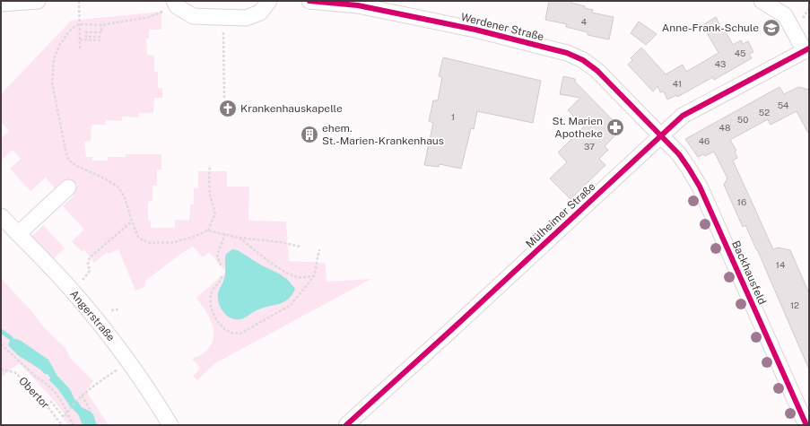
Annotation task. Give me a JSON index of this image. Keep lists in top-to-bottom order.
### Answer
{
  "streets": {
    "street": [
      "Werdener Straße",
      "Mülheimer Straße",
      "Backhausfeld",
      "Angerstraße"
    ],
    "path": ["Obertor"]
  },
  "crossings": [
    ["Werdener Straße", "Mülheimer Straße"],
    ["Werdener Straße", "Backhausfeld"],
    ["Mülheimer Straße", "Backhausfeld"]
  ],
  "places": {
    "school or university": ["Anne-Frank-Schule"],
    "church": ["Krankenhauskapelle"],
    "pharmacy": ["St. Marien Apotheke"],
    "building": ["ehem. St.-Marien-Krankenhaus"]
  },
  "house_numbers": [
    "4",
    "45",
    "43",
    "41",
    "54",
    "52",
    "1",
    "50",
    "48",
    "46",
    "37",
    "16",
    "14",
    "12"
  ]
}
